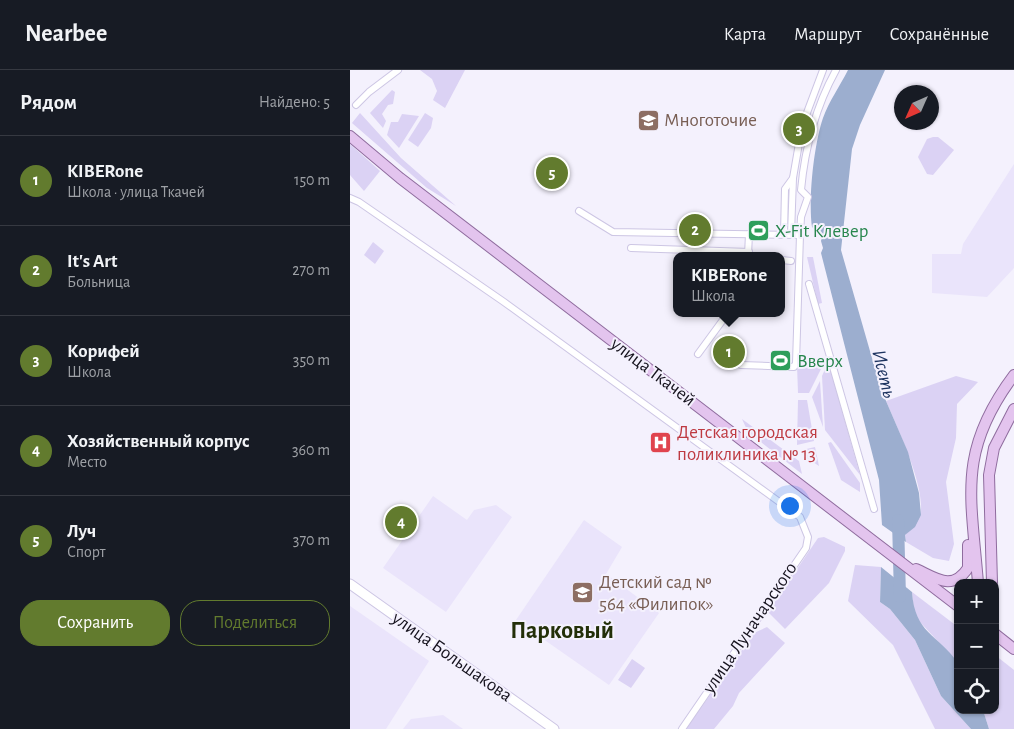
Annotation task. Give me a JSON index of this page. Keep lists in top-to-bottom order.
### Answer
{
  "streets": {
    "main road": ["улица Ткачей"],
    "street": ["улица Луначарского", "улица Большакова"]
  },
  "crossings": [
    ["улица Ткачей", "улица Луначарского"]
  ],
  "districts": ["Парковый"],
  "water": ["Исеть"],
  "places": {
    "school or university": ["Многоточие", "Детский сад № 564 «Филипок»"],
    "sports": ["X-Fit Клевер", "Вверх"],
    "hospital": ["Детская городская поликлиника № 13"]
  },
  "north": "bottom left",
  "page": {
    "header": "Nearbee",
    "nav": ["Карта", "Маршрут", "Сохранённые"],
    "heading": ["Рядом", "Найдено: 5"],
    "pins": [
      "3",
      "5",
      "2",
      "1",
      "4"
    ],
    "list": [
      {
        "mark": "1",
        "name": "KIBERone",
        "note": "Школа · улица Ткачей",
        "value": "150 m"
      },
      {
        "mark": "2",
        "name": "It's Art",
        "note": "Больница",
        "value": "270 m"
      },
      {
        "mark": "3",
        "name": "Корифей",
        "note": "Школа",
        "value": "350 m"
      },
      {
        "mark": "4",
        "name": "Хозяйственный корпус",
        "note": "Место",
        "value": "360 m"
      },
      {
        "mark": "5",
        "name": "Луч",
        "note": "Спорт",
        "value": "370 m"
      }
    ],
    "popup": ["KIBERone", "Школа"],
    "map_buttons": ["+", "−"],
    "buttons": ["Сохранить", "Поделиться"]
  }
}
